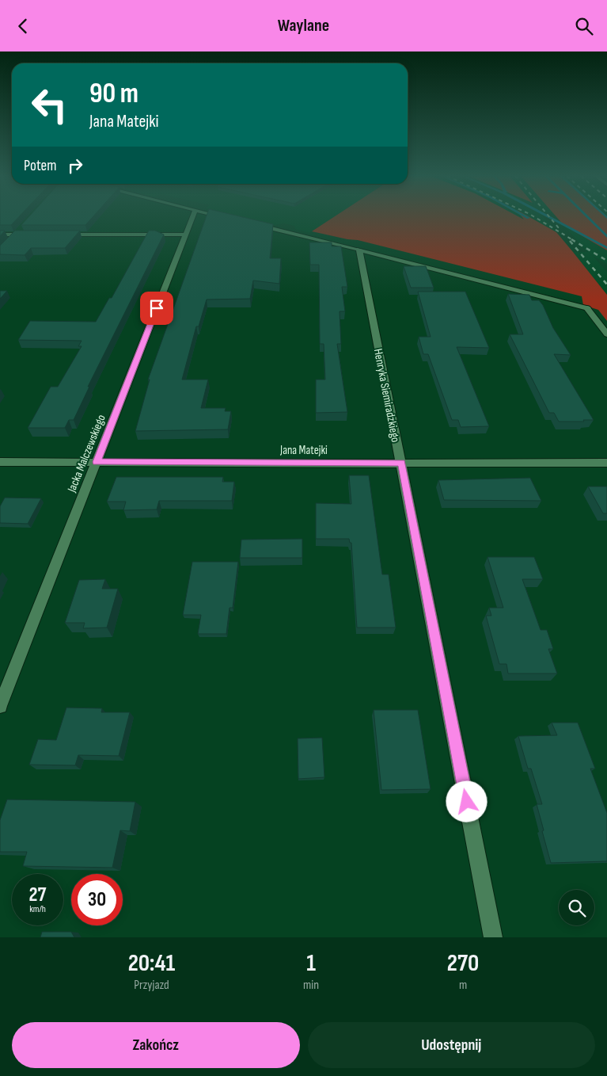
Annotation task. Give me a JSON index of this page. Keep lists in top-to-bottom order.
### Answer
{
  "streets": {
    "street": ["Henryka Siemiradzkiego", "Jana Matejki", "Jacka Malczewskiego"]
  },
  "crossings": [
    ["Henryka Siemiradzkiego", "Jana Matejki"],
    ["Jana Matejki", "Jacka Malczewskiego"]
  ],
  "page": {
    "header": "Waylane",
    "turn": ["90 m", "Jana Matejki"],
    "then": "Potem",
    "speed": "27 km/h",
    "limit": "30",
    "eta": [
      "20:41",
      "Przyjazd",
      "1",
      "min",
      "270",
      "m"
    ],
    "buttons": ["Zakończ", "Udostępnij"]
  }
}
